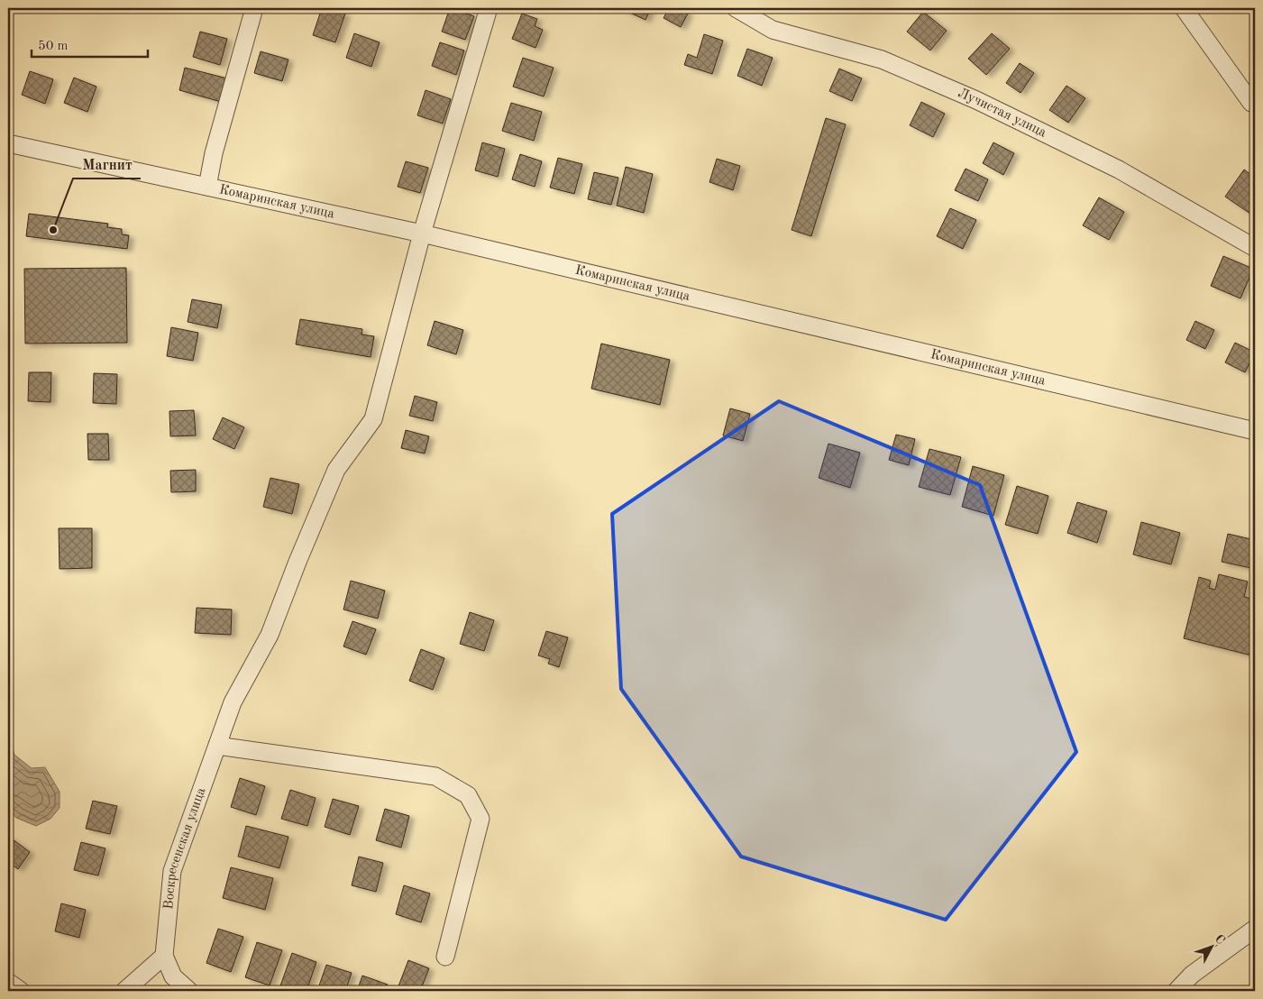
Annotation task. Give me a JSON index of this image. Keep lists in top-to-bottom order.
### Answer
{
  "streets": {
    "street": ["Лучистая улица", "Комаринская улица", "Воскресенская улица"]
  },
  "crossings": [
    ["Комаринская улица", "Воскресенская улица"]
  ],
  "places": ["Магнит"],
  "scale_bar": "50 m",
  "north": "top right"
}
